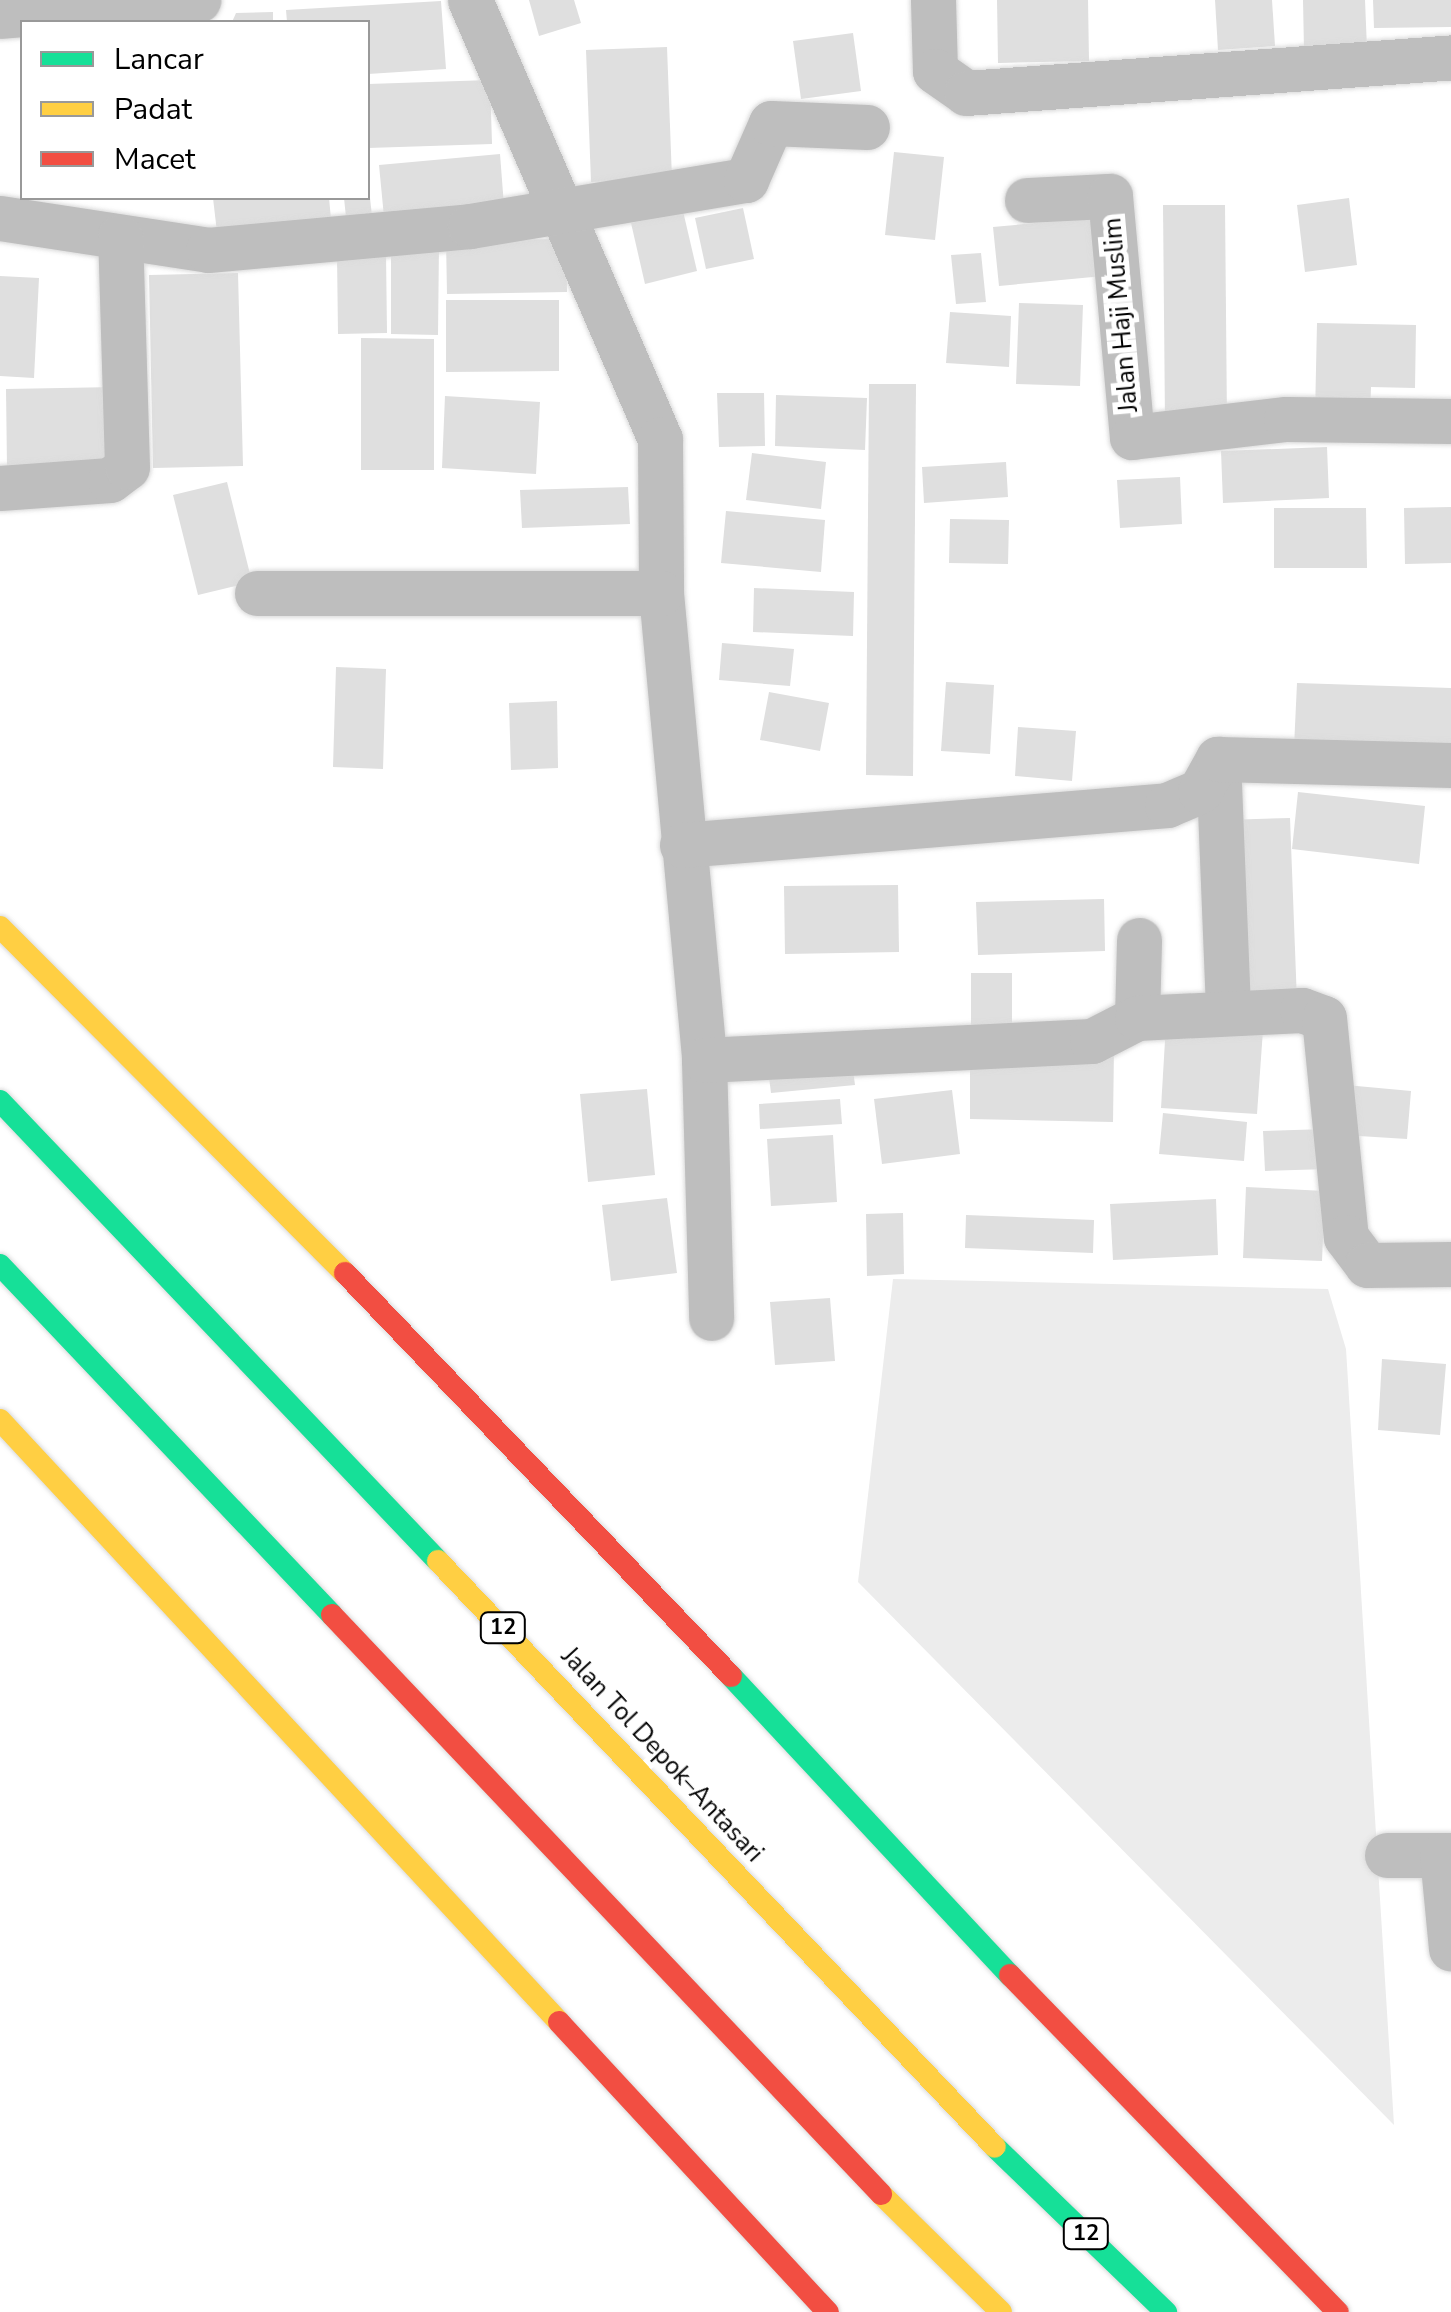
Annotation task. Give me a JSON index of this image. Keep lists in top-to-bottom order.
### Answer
{
  "streets": {
    "highway": ["12", "Jalan Tol Depok–Antasari"],
    "street": ["Jalan Haji Muslim"]
  },
  "legend": ["Lancar", "Padat", "Macet"]
}
